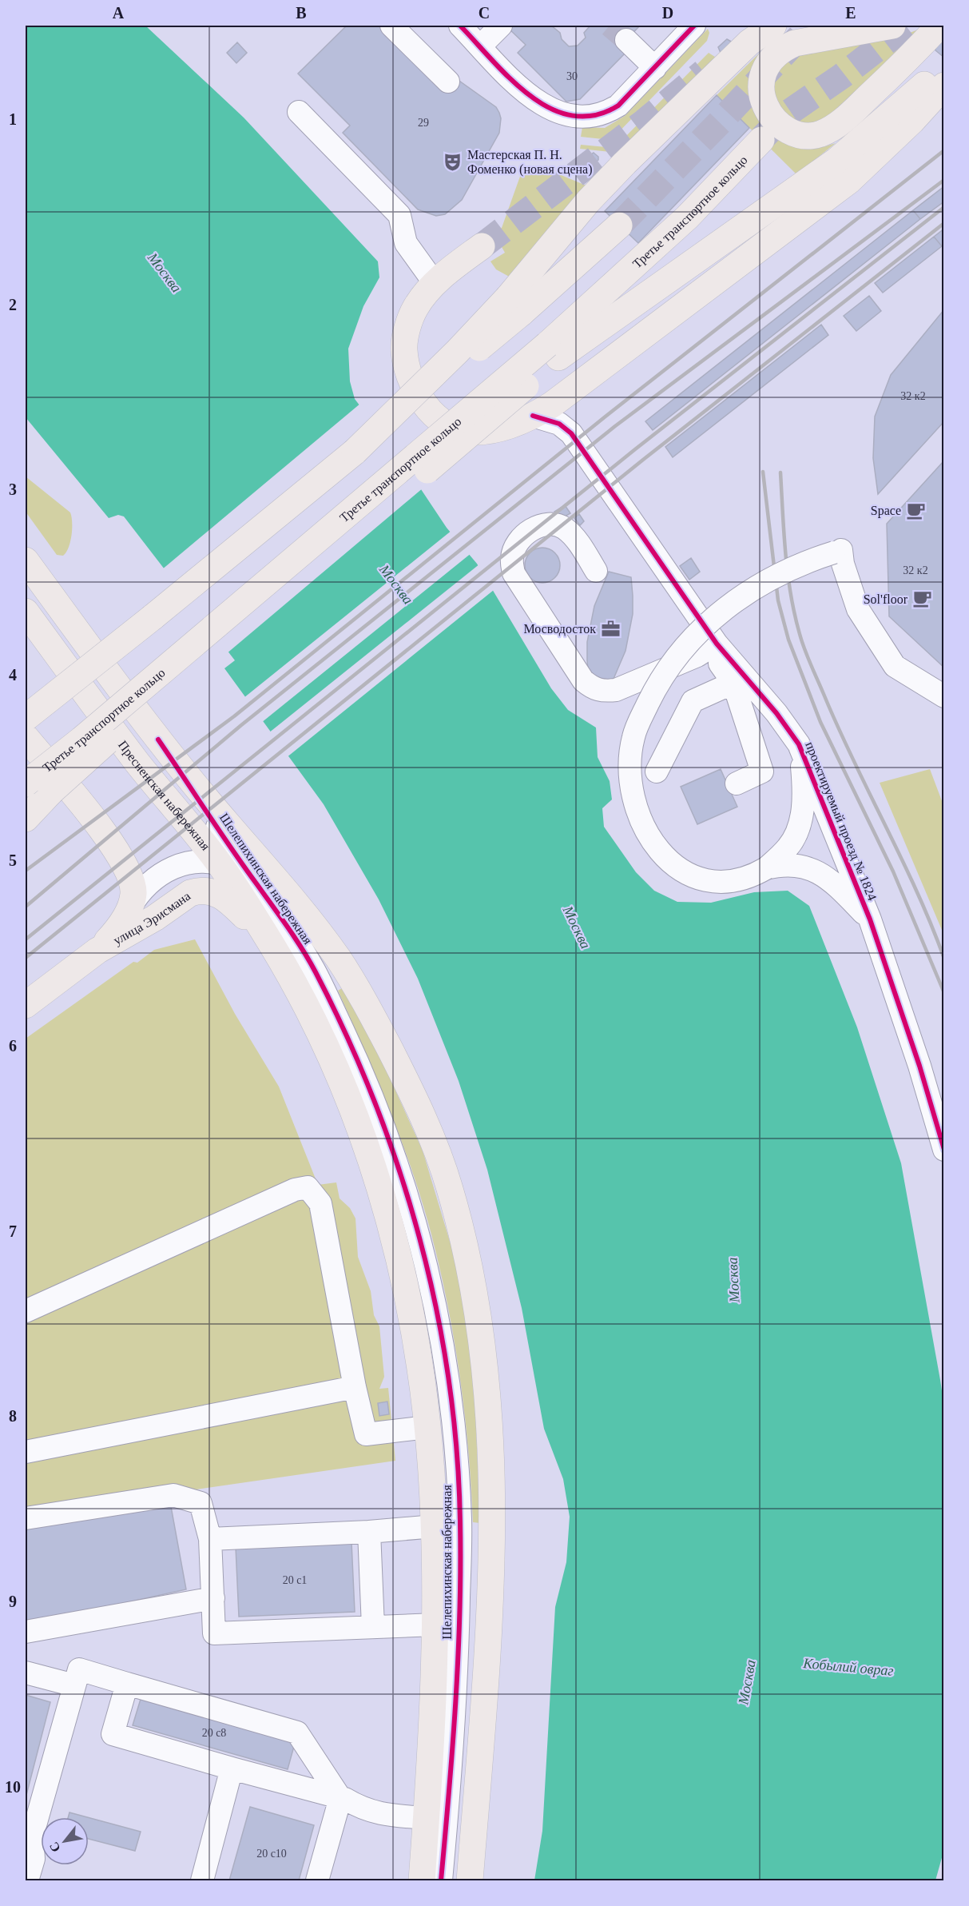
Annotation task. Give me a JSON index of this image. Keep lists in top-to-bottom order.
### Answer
{
  "streets": {
    "main road": [
      "Третье транспортное кольцо",
      "Пресненская набережная",
      "Шелепихинская набережная",
      "улица Эрисмана"
    ],
    "street": ["проектируемый проезд № 1824"]
  },
  "crossings": [
    ["Пресненская набережная", "Шелепихинская набережная"],
    ["Шелепихинская набережная", "улица Эрисмана"]
  ],
  "water": ["Москва", "Кобылий овраг"],
  "places": {
    "theatre": ["Мастерская П. Н. Фоменко (новая сцена)"],
    "cafe": ["Space", "Sol'floor"],
    "office": ["Мосводосток"]
  },
  "house_numbers": [
    "30",
    "29",
    "32 к2",
    "32 к2",
    "20 с1",
    "20 с8",
    "20 с10"
  ],
  "north": "bottom left",
  "grid": {
    "columns": [
      "A",
      "B",
      "C",
      "D",
      "E"
    ],
    "rows": [
      "1",
      "2",
      "3",
      "4",
      "5",
      "6",
      "7",
      "8",
      "9",
      "10"
    ]
  }
}
